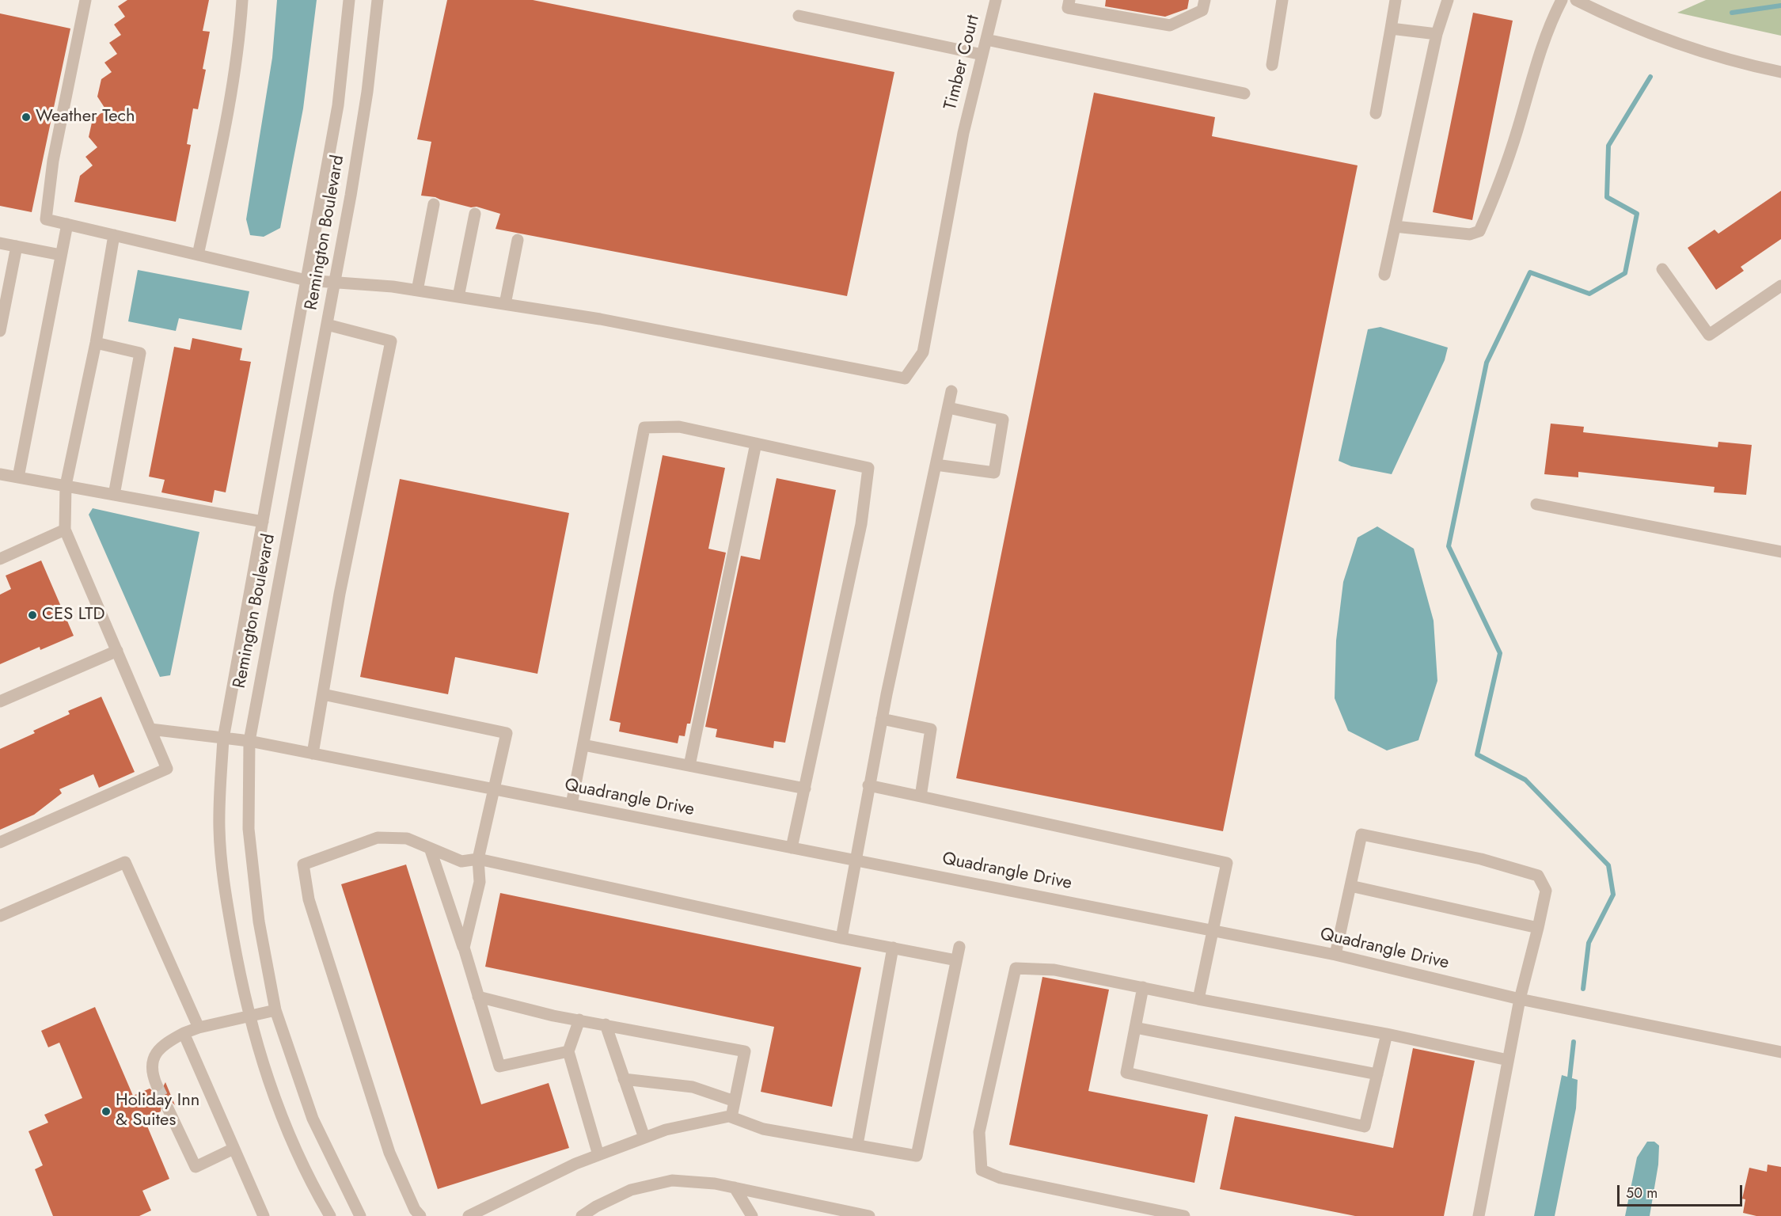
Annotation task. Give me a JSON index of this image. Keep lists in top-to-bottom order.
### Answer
{
  "streets": {
    "street": ["Timber Court", "Remington Boulevard", "Quadrangle Drive"]
  },
  "crossings": [
    ["Remington Boulevard", "Quadrangle Drive"]
  ],
  "places": ["Weather Tech", "CES LTD", "Holiday Inn & Suites"],
  "scale_bar": "50 m"
}
